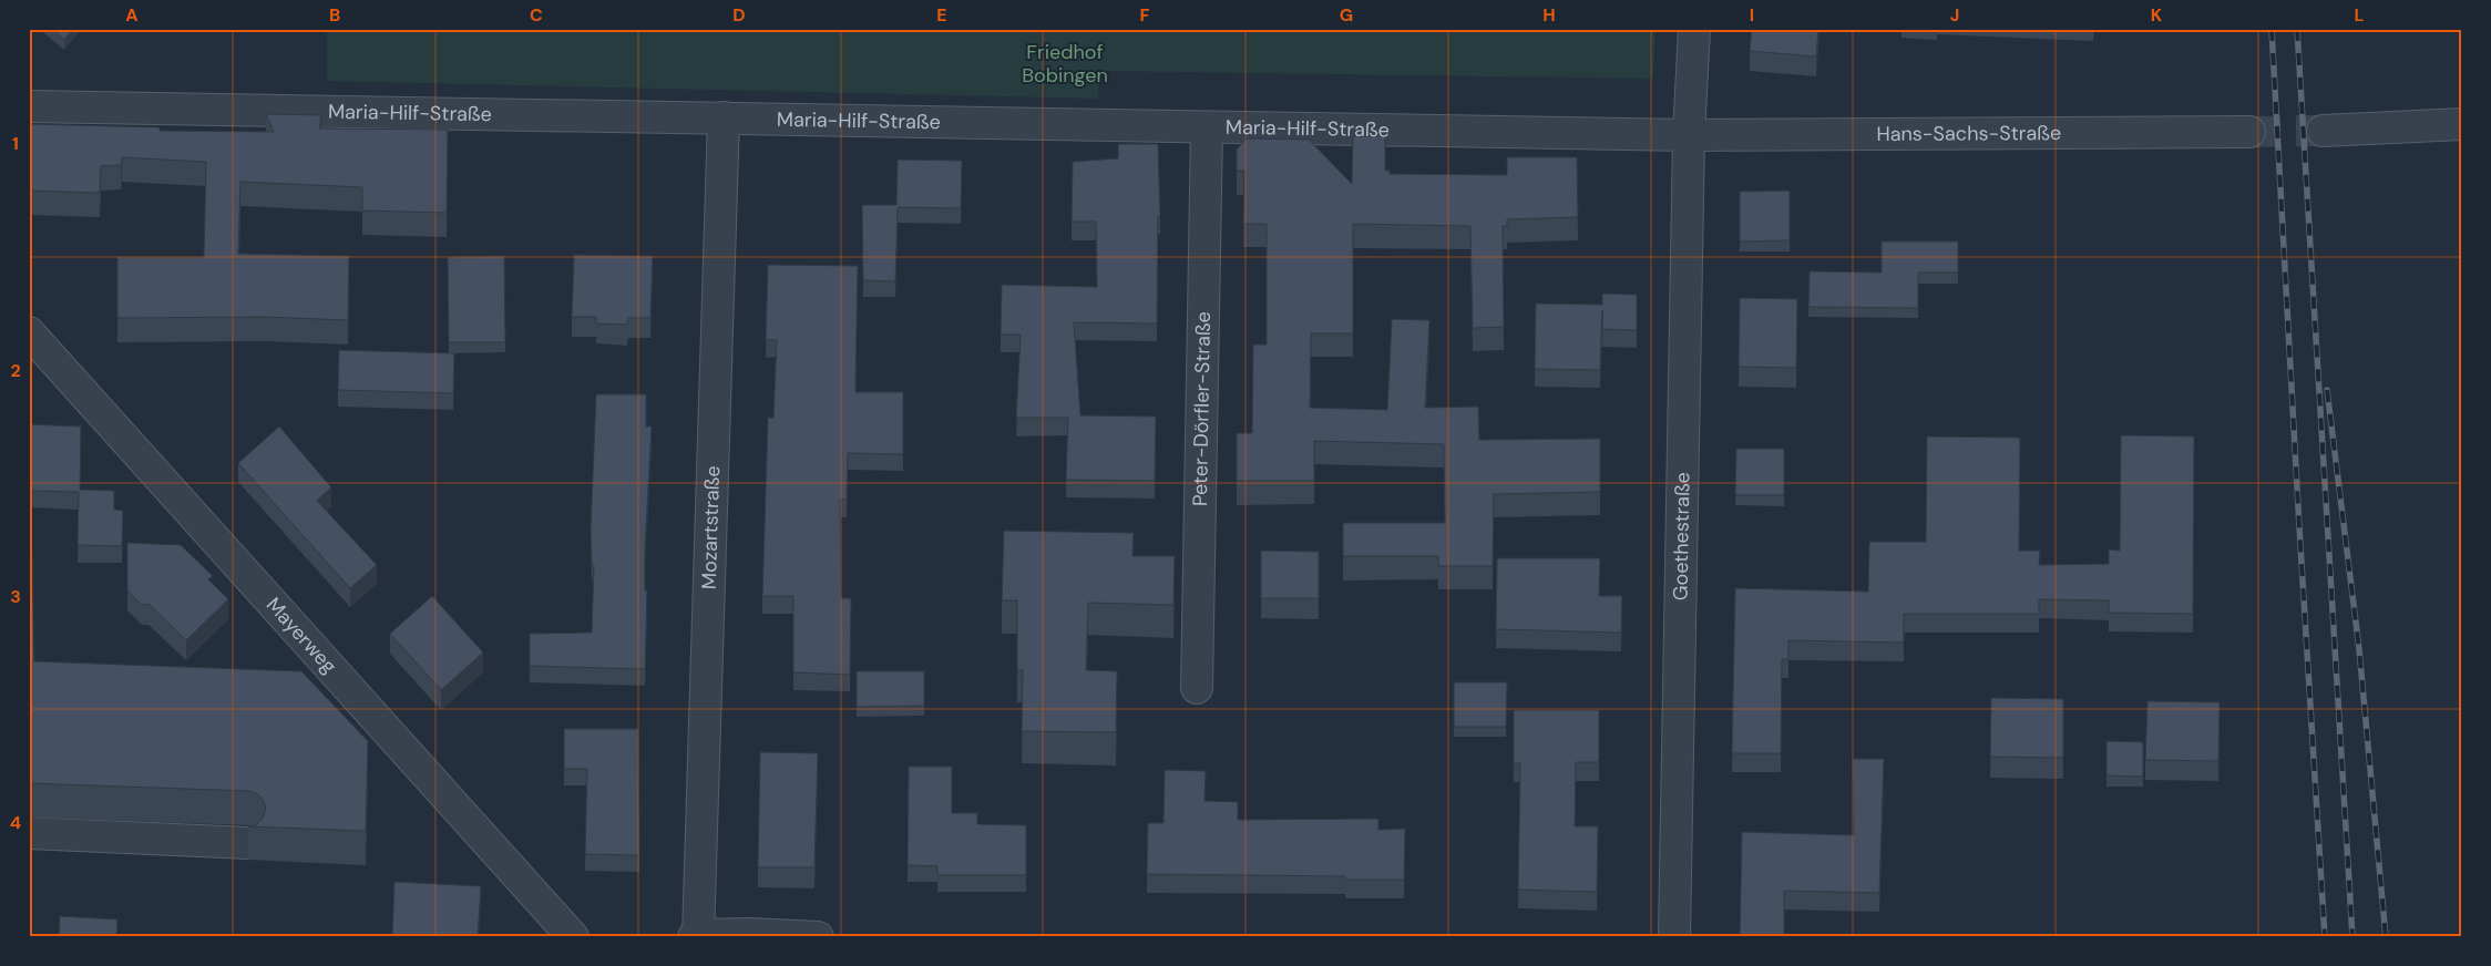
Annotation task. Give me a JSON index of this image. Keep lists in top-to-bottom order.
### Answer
{
  "streets": {
    "street": [
      "Maria-Hilf-Straße",
      "Hans-Sachs-Straße",
      "Peter-Dörfler-Straße",
      "Mozartstraße",
      "Goethestraße",
      "Mayerweg"
    ]
  },
  "crossings": [
    ["Maria-Hilf-Straße", "Hans-Sachs-Straße"],
    ["Maria-Hilf-Straße", "Peter-Dörfler-Straße"],
    ["Maria-Hilf-Straße", "Mozartstraße"],
    ["Maria-Hilf-Straße", "Goethestraße"],
    ["Hans-Sachs-Straße", "Goethestraße"]
  ],
  "parks": ["Friedhof Bobingen"],
  "grid": {
    "columns": [
      "A",
      "B",
      "C",
      "D",
      "E",
      "F",
      "G",
      "H",
      "I",
      "J",
      "K",
      "L"
    ],
    "rows": [
      "1",
      "2",
      "3",
      "4"
    ]
  }
}
